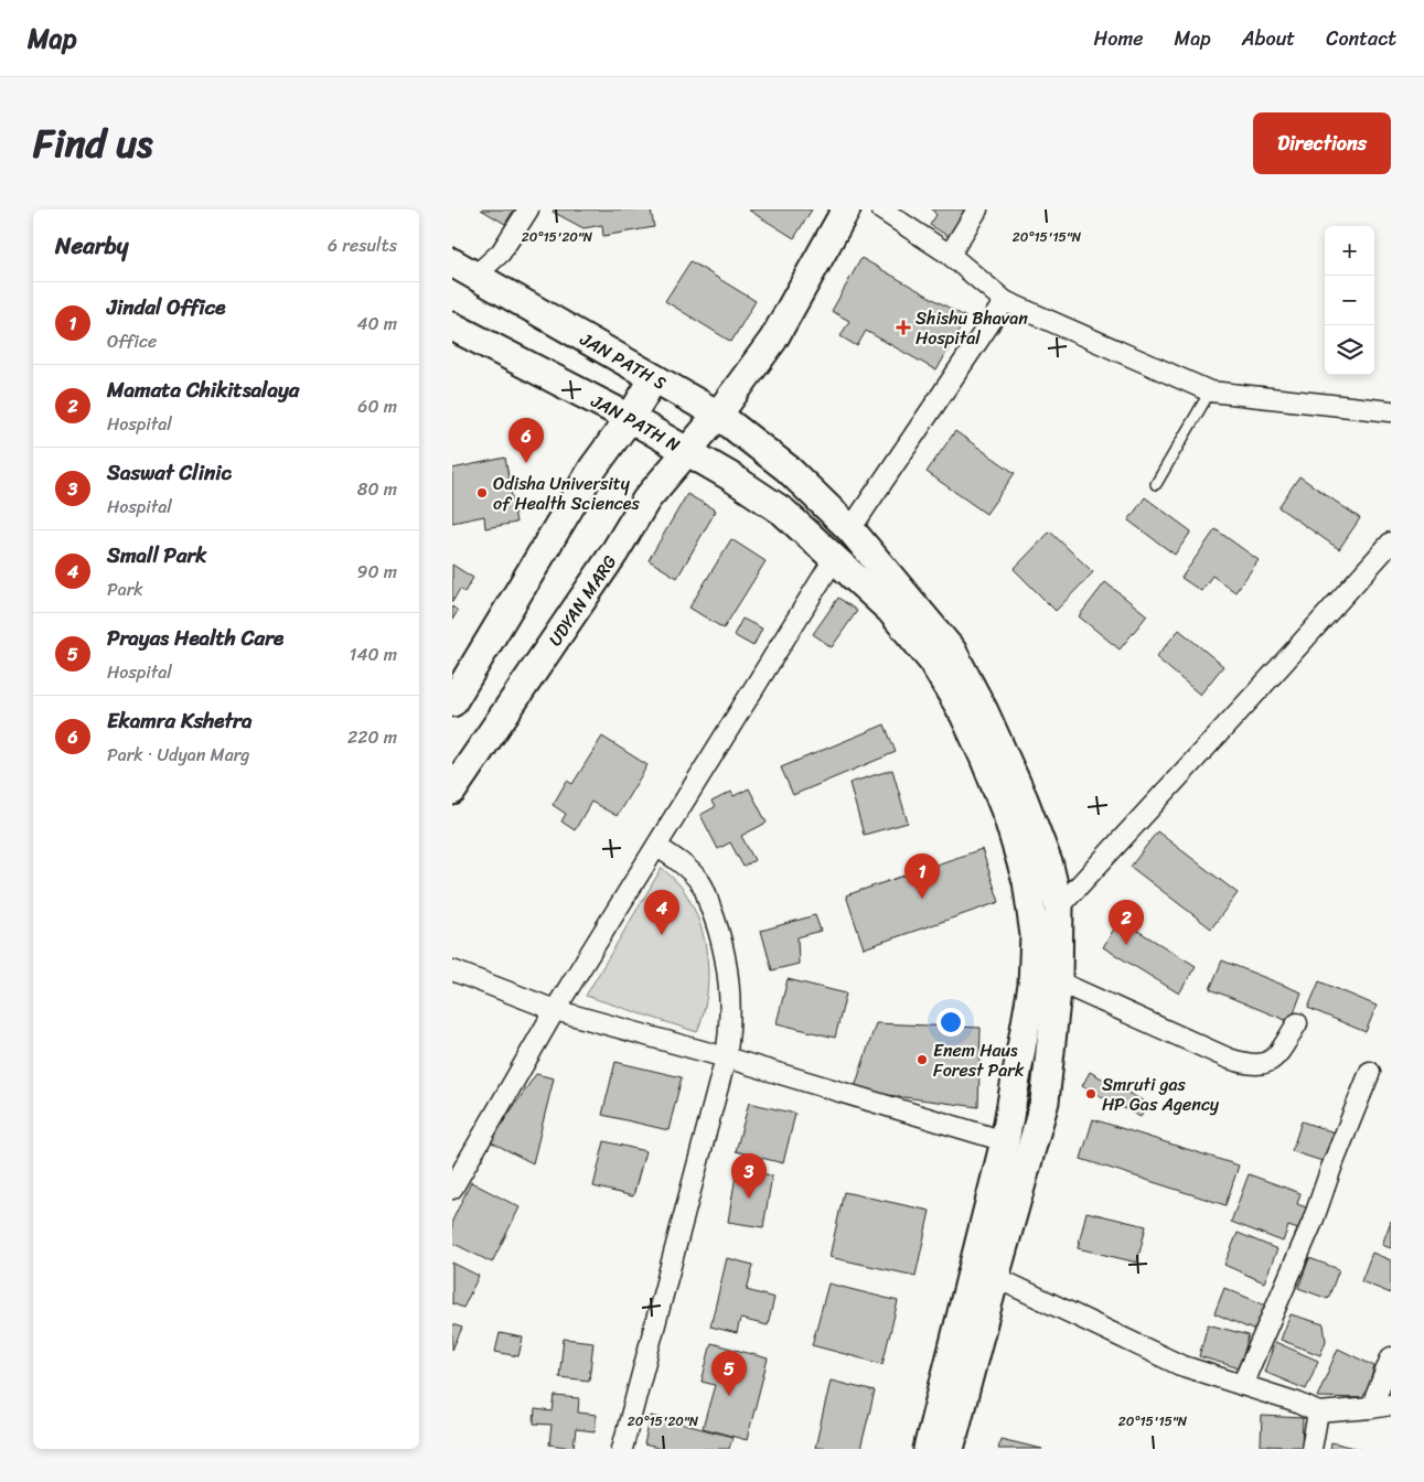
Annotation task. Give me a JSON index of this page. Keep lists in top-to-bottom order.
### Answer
{
  "streets": {
    "street": ["JAN PATH S", "JAN PATH N", "UDYAN MARG"]
  },
  "crossings": [
    ["JAN PATH S", "JAN PATH N"],
    ["JAN PATH S", "UDYAN MARG"],
    ["JAN PATH N", "UDYAN MARG"]
  ],
  "places": {
    "health": ["Shishu Bhavan Hospital"],
    "other": ["Odisha University of Health Sciences", "Enem Haus Forest Park", "Smruti gas HP Gas Agency"]
  },
  "page": {
    "header": "Map",
    "nav": [
      "Home",
      "Map",
      "About",
      "Contact"
    ],
    "title": "Find us",
    "buttons": "Directions",
    "heading": ["Nearby", "6 results"],
    "map_buttons": ["+", "−"],
    "list": [
      {
        "mark": "1",
        "name": "Jindal Office",
        "note": "Office",
        "value": "40 m"
      },
      {
        "mark": "2",
        "name": "Mamata Chikitsalaya",
        "note": "Hospital",
        "value": "60 m"
      },
      {
        "mark": "3",
        "name": "Saswat Clinic",
        "note": "Hospital",
        "value": "80 m"
      },
      {
        "mark": "4",
        "name": "Small Park",
        "note": "Park",
        "value": "90 m"
      },
      {
        "mark": "5",
        "name": "Prayas Health Care",
        "note": "Hospital",
        "value": "140 m"
      },
      {
        "mark": "6",
        "name": "Ekamra Kshetra",
        "note": "Park · Udyan Marg",
        "value": "220 m"
      }
    ],
    "pins": [
      "6",
      "1",
      "4",
      "2",
      "3",
      "5"
    ]
  },
  "coordinates": ["20°15'20\"N", "20°15'15\"N"]
}
